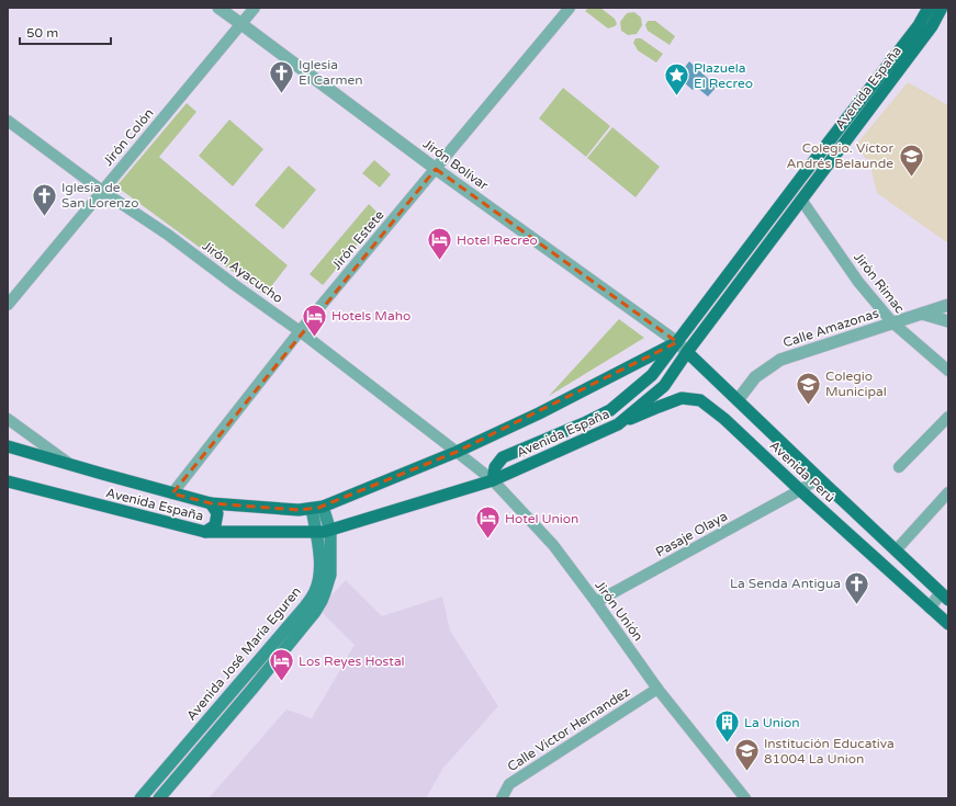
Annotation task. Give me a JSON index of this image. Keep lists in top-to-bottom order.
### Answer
{
  "streets": {
    "main road": ["Avenida España", "Avenida Perú", "Avenida José María Eguren"],
    "street": [
      "Jirón Colón",
      "Jirón Bolívar",
      "Jirón Estete",
      "Jirón Ayacucho",
      "Jirón Rimac",
      "Calle Amazonas",
      "Pasaje Olaya",
      "Jirón Unión",
      "Calle Victor Hernandez"
    ]
  },
  "crossings": [
    ["Avenida España", "Jirón Bolívar"],
    ["Avenida España", "Jirón Estete"],
    ["Avenida España", "Jirón Ayacucho"],
    ["Avenida España", "Jirón Rimac"],
    ["Avenida España", "Avenida Perú"],
    ["Avenida España", "Jirón Unión"],
    ["Avenida España", "Avenida José María Eguren"],
    ["Jirón Colón", "Jirón Bolívar"],
    ["Jirón Colón", "Jirón Ayacucho"],
    ["Jirón Bolívar", "Jirón Estete"],
    ["Jirón Bolívar", "Avenida Perú"],
    ["Jirón Estete", "Jirón Ayacucho"],
    ["Jirón Ayacucho", "Jirón Unión"],
    ["Jirón Rimac", "Calle Amazonas"],
    ["Calle Amazonas", "Avenida Perú"],
    ["Avenida Perú", "Pasaje Olaya"],
    ["Pasaje Olaya", "Jirón Unión"],
    ["Jirón Unión", "Calle Victor Hernandez"]
  ],
  "places": {
    "church": ["Iglesia El Carmen", "Iglesia de San Lorenzo", "La Senda Antigua"],
    "place": ["Plazuela El Recreo"],
    "school or university": ["Colegio. Víctor Andrés Belaunde", "Colegio Municipal", "Institución Educativa 81004 La Union"],
    "hotel": [
      "Hotel Recreo",
      "Hotels Maho",
      "Hotel Union",
      "Los Reyes Hostal"
    ],
    "building": ["La Union"]
  },
  "scale_bar": "50 m"
}
